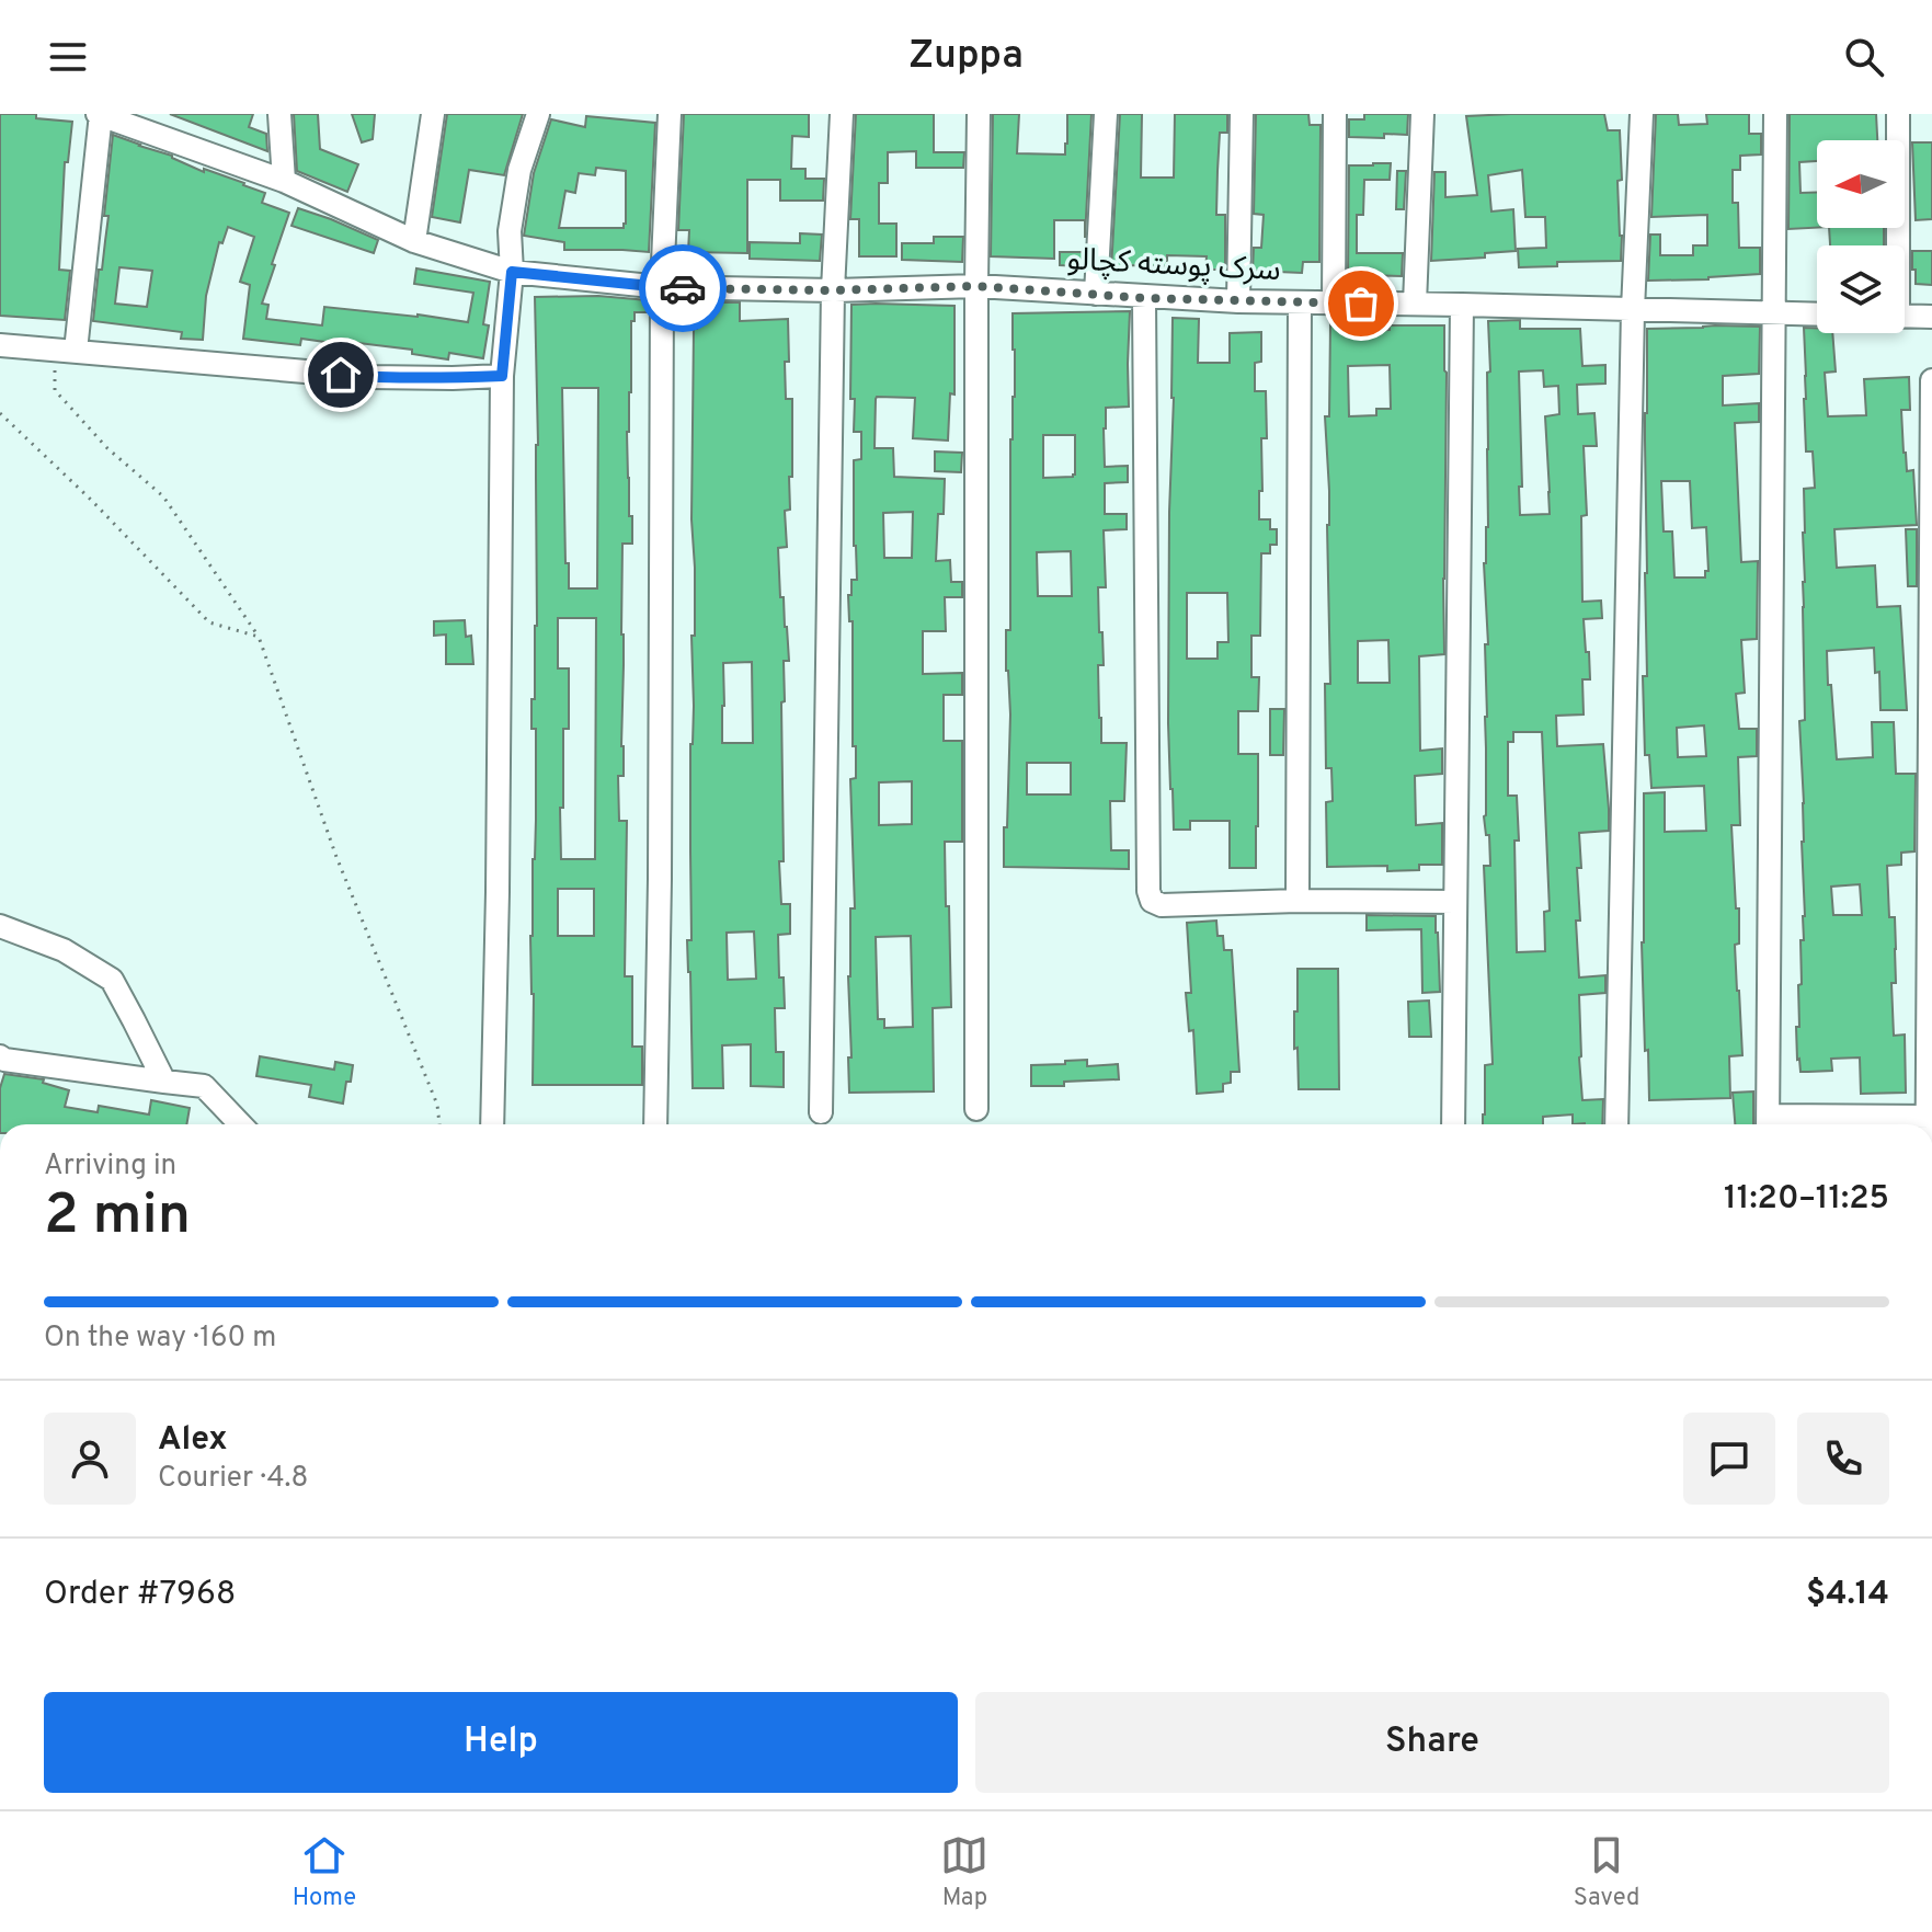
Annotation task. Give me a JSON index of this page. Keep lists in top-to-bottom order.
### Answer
{
  "streets": {
    "street": ["سرک پوسته کچالو"]
  },
  "north": "left",
  "page": {
    "header": "Zuppa",
    "heading": ["2 min", "Arriving in", "11:20–11:25"],
    "panel": [
      "Alex",
      "Courier · 4.8",
      "Order #7968",
      "$4.14"
    ],
    "bar": "On the way · 160 m",
    "buttons": ["Help", "Share"],
    "tabs": ["Home", "Map", "Saved"]
  }
}
